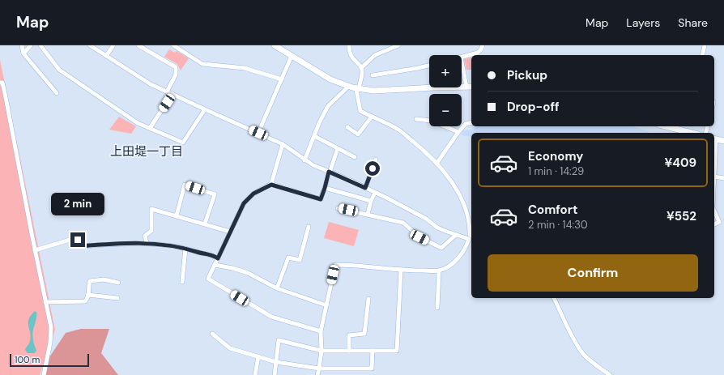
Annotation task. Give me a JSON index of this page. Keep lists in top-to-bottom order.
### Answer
{
  "districts": ["上田堤一丁目"],
  "scale_bar": "100 m",
  "page": {
    "header": "Map",
    "nav": ["Map", "Layers", "Share"],
    "map_buttons": ["+", "−"],
    "banner": ["Pickup", "Drop-off"],
    "list": [
      {
        "name": "Economy",
        "note": "1 min · 14:29",
        "value": "¥409"
      },
      {
        "name": "Comfort",
        "note": "2 min · 14:30",
        "value": "¥552"
      }
    ],
    "bubble": "2 min",
    "buttons": "Confirm",
    "scale": "100 m"
  }
}
